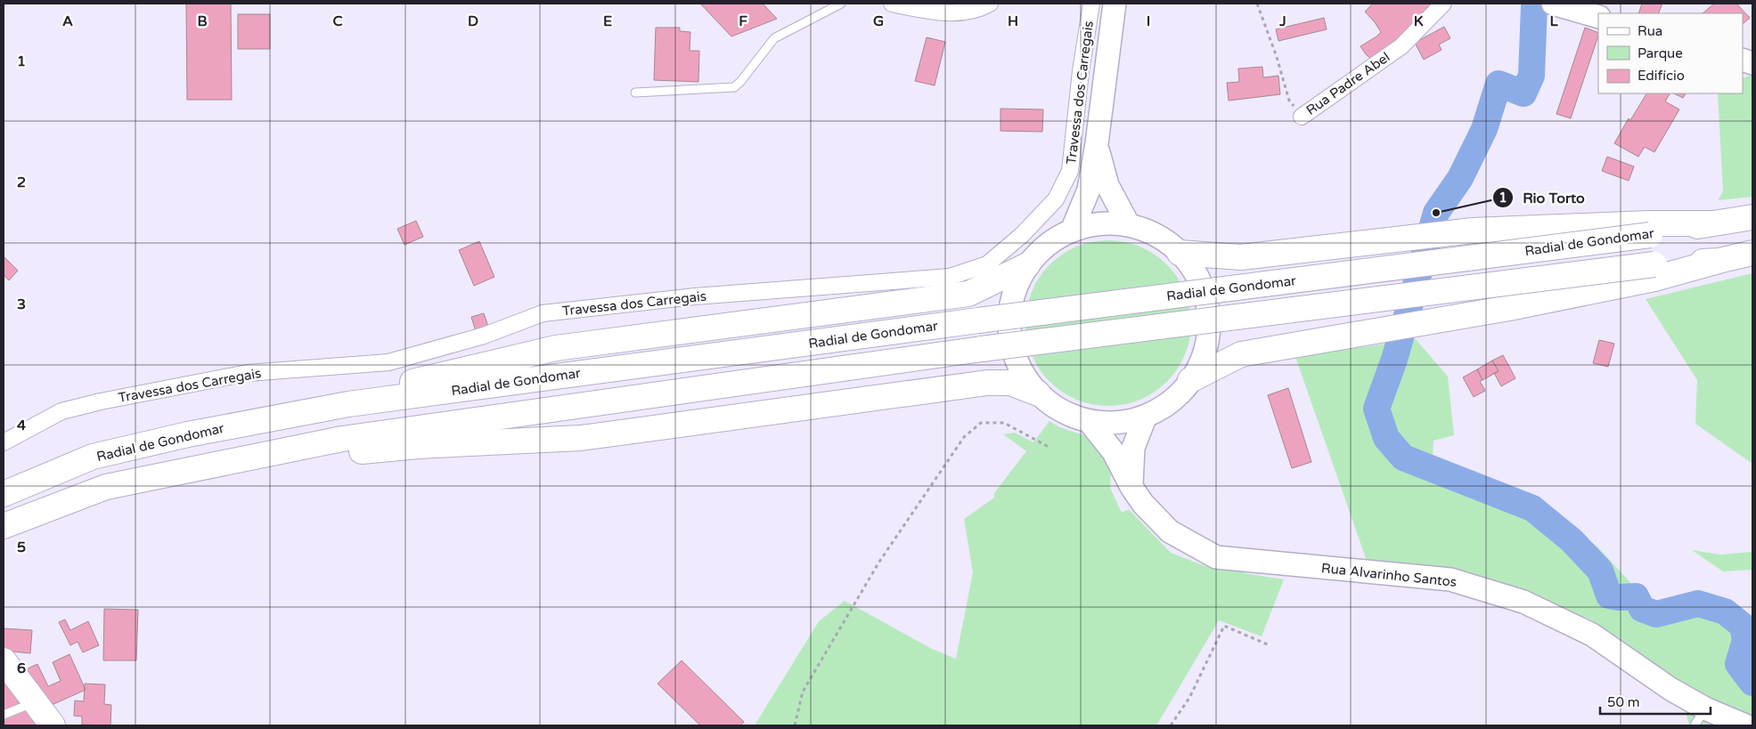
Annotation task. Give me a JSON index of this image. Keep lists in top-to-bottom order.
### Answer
{
  "streets": {
    "main road": ["Radial de Gondomar"],
    "street": ["Rua Padre Abel", "Travessa dos Carregais", "Rua Alvarinho Santos"]
  },
  "places": ["Rio Torto"],
  "legend": ["Rua", "Parque", "Edifício"],
  "scale_bar": "50 m",
  "grid": {
    "columns": [
      "A",
      "B",
      "C",
      "D",
      "E",
      "F",
      "G",
      "H",
      "I",
      "J",
      "K",
      "L"
    ],
    "rows": [
      "1",
      "2",
      "3",
      "4",
      "5",
      "6"
    ]
  }
}
